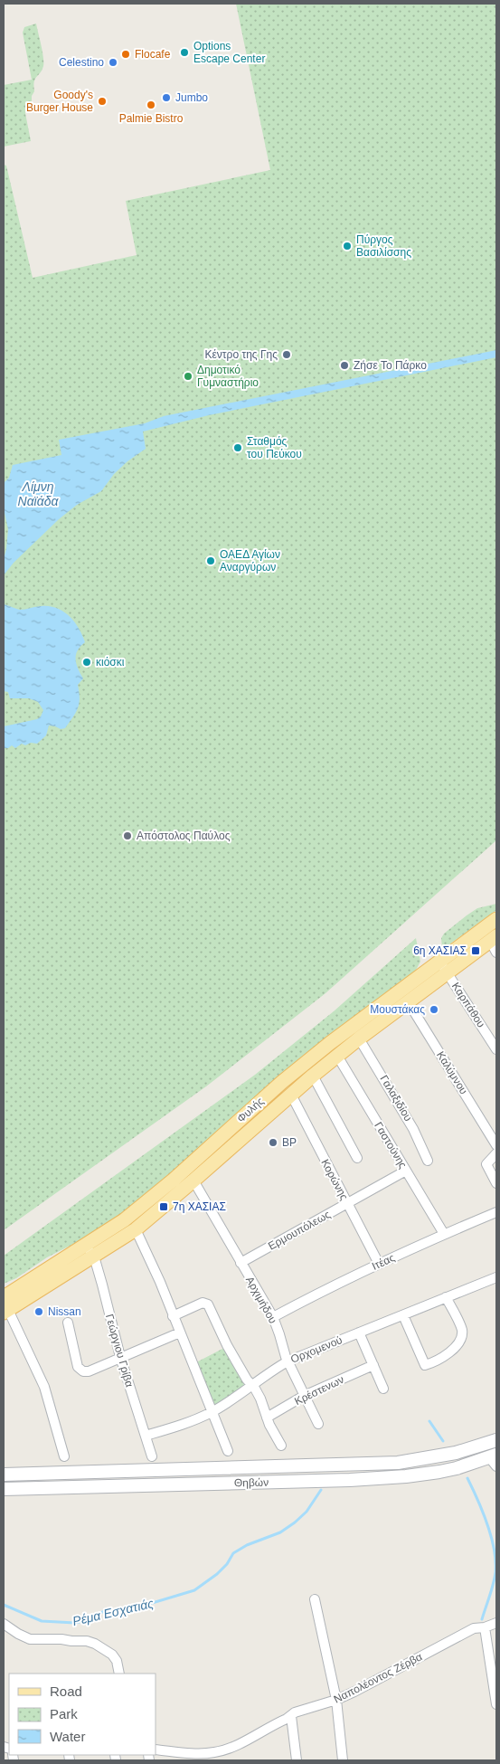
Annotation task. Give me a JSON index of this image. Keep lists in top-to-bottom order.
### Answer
{
  "streets": {
    "main road": ["Φυλής", "Θηβών"],
    "street": [
      "Καρπάθου",
      "Καλύμνου",
      "Γαλαξιδίου",
      "Γαστούνης",
      "Κορώνης",
      "Ερμουπόλεως",
      "Ιτέας",
      "Αρχιμήδου",
      "Ορχομενού",
      "Γεώργιου Γρίβα",
      "Κρέστενων",
      "Ναπολέοντος Ζέρβα"
    ]
  },
  "crossings": [
    ["Καρπάθου", "Φυλής"],
    ["Καλύμνου", "Φυλής"],
    ["Γαλαξιδίου", "Φυλής"],
    ["Φυλής", "Γαστούνης"],
    ["Φυλής", "Κορώνης"],
    ["Φυλής", "Αρχιμήδου"],
    ["Φυλής", "Γεώργιου Γρίβα"],
    ["Γαστούνης", "Ερμουπόλεως"],
    ["Γαστούνης", "Ιτέας"],
    ["Κορώνης", "Ερμουπόλεως"],
    ["Κορώνης", "Ιτέας"],
    ["Ερμουπόλεως", "Αρχιμήδου"],
    ["Ιτέας", "Αρχιμήδου"],
    ["Αρχιμήδου", "Ορχομενού"],
    ["Αρχιμήδου", "Κρέστενων"],
    ["Ορχομενού", "Γεώργιου Γρίβα"]
  ],
  "water": ["Λίμνη Ναϊάδα", "Ρέμα Εσχατιάς"],
  "places": {
    "other": [
      "Options Escape Center",
      "Flocafe",
      "Celestino",
      "Jumbo",
      "Goody's Burger House",
      "Palmie Bistro",
      "Πύργος Βασιλίσσης",
      "Κέντρο της Γης",
      "Ζήσε Το Πάρκο",
      "Δημοτικό Γυμναστήριο",
      "Σταθμός του Πεύκου",
      "ΟΑΕΔ Αγίων Αναργύρων",
      "κιόσκι",
      "Απόστολος Παύλος",
      "Μουστάκας",
      "BP",
      "Nissan"
    ],
    "transit": ["6η ΧΑΣΙΑΣ", "7η ΧΑΣΙΑΣ"]
  },
  "legend": ["Road", "Park", "Water"]
}
